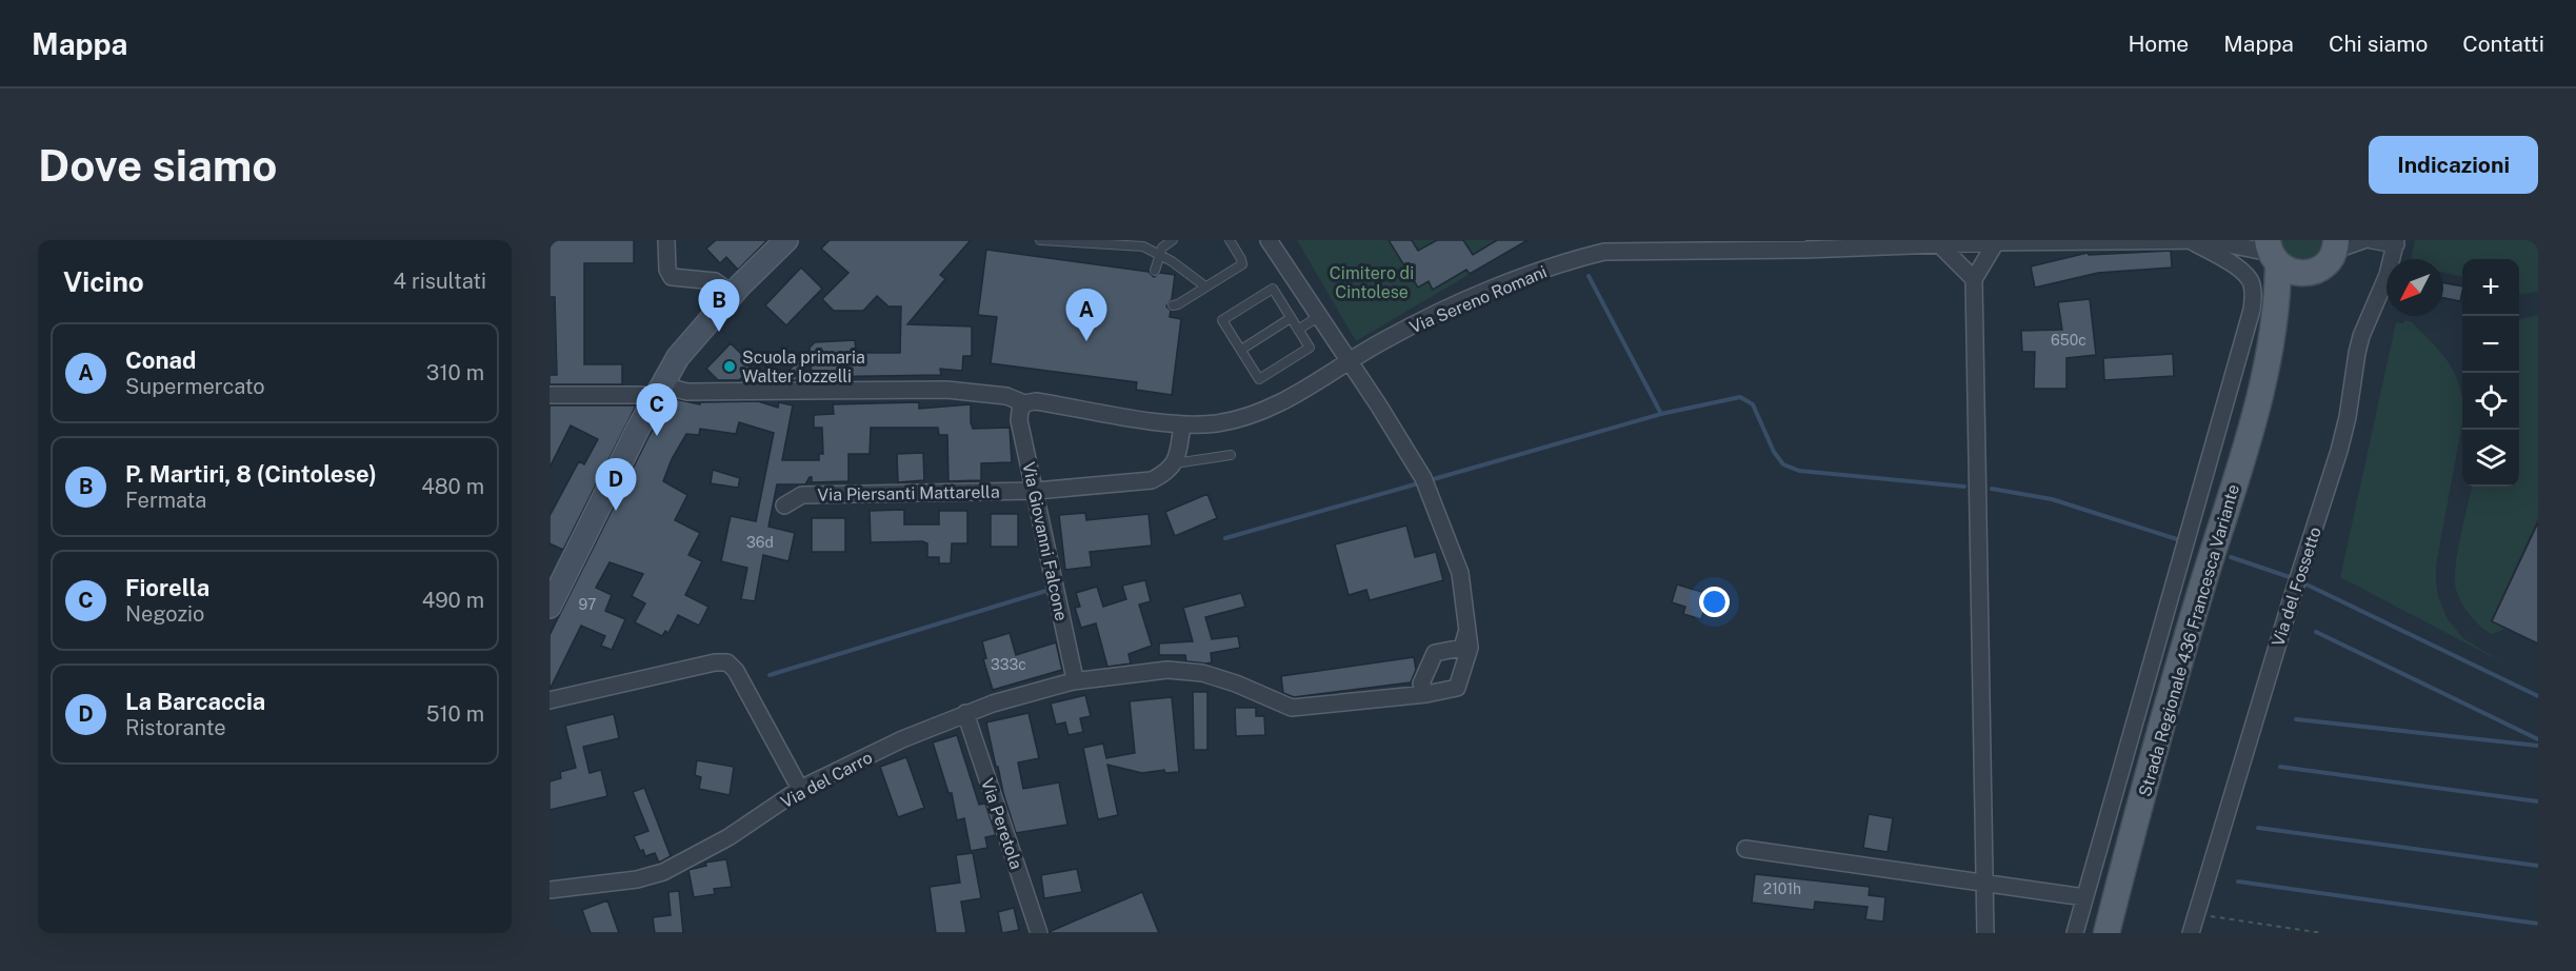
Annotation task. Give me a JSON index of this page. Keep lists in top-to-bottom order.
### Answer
{
  "streets": {
    "main road": ["Strada Regionale 436 Francesca Variante"],
    "street": [
      "Via Sereno Romani",
      "Via Piersanti Mattarella",
      "Via Giovanni Falcone",
      "Via del Fossetto",
      "Via del Carro",
      "Via Peretola"
    ]
  },
  "crossings": [
    ["Via Sereno Romani", "Via Giovanni Falcone"],
    ["Via Piersanti Mattarella", "Via Giovanni Falcone"],
    ["Via Giovanni Falcone", "Via del Carro"],
    ["Via del Carro", "Via Peretola"]
  ],
  "parks": ["Cimitero di Cintolese"],
  "places": ["Scuola primaria Walter Iozzelli"],
  "house_numbers": [
    "650c",
    "36d",
    "97",
    "333c",
    "2101h"
  ],
  "north": "bottom left",
  "page": {
    "header": "Mappa",
    "nav": [
      "Home",
      "Mappa",
      "Chi siamo",
      "Contatti"
    ],
    "buttons": "Indicazioni",
    "title": "Dove siamo",
    "heading": ["Vicino", "4 risultati"],
    "map_buttons": ["+", "−"],
    "pins": [
      "B",
      "A",
      "C",
      "D"
    ],
    "list": [
      {
        "mark": "A",
        "name": "Conad",
        "note": "Supermercato",
        "value": "310 m"
      },
      {
        "mark": "B",
        "name": "P. Martiri, 8 (Cintolese)",
        "note": "Fermata",
        "value": "480 m"
      },
      {
        "mark": "C",
        "name": "Fiorella",
        "note": "Negozio",
        "value": "490 m"
      },
      {
        "mark": "D",
        "name": "La Barcaccia",
        "note": "Ristorante",
        "value": "510 m"
      }
    ]
  }
}
